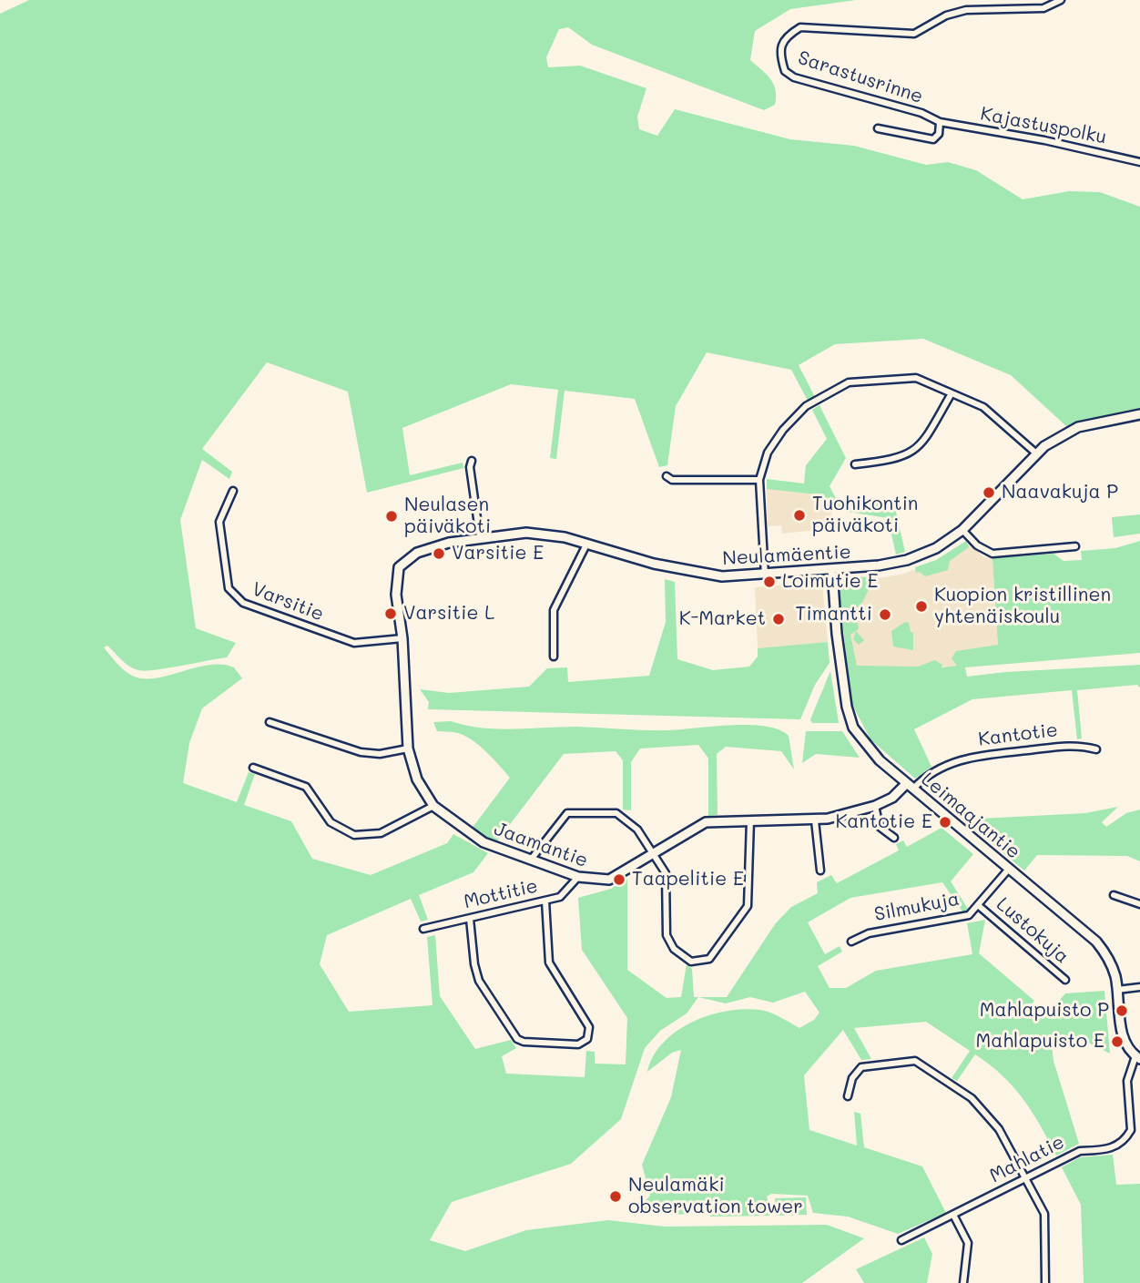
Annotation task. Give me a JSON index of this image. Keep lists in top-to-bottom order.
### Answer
{
  "streets": {
    "street": [
      "Sarastusrinne",
      "Kajastuspolku",
      "Neulamäentie",
      "Varsitie",
      "Kantotie",
      "Leimaajantie",
      "Jaamantie",
      "Mottitie",
      "Silmukuja",
      "Lustokuja",
      "Mahlatie"
    ]
  },
  "crossings": [
    ["Sarastusrinne", "Kajastuspolku"],
    ["Neulamäentie", "Leimaajantie"],
    ["Neulamäentie", "Jaamantie"],
    ["Varsitie", "Jaamantie"],
    ["Kantotie", "Leimaajantie"],
    ["Kantotie", "Jaamantie"],
    ["Leimaajantie", "Jaamantie"],
    ["Leimaajantie", "Silmukuja"],
    ["Leimaajantie", "Mahlatie"],
    ["Jaamantie", "Mottitie"],
    ["Silmukuja", "Lustokuja"]
  ],
  "places": [
    "Naavakuja P",
    "Tuohikontin päiväkoti",
    "Neulasen päiväkoti",
    "Varsitie E",
    "Loimutie E",
    "Kuopion kristillinen yhtenäiskoulu",
    "Varsitie L",
    "Timantti",
    "K-Market",
    "Kantotie E",
    "Taapelitie E",
    "Mahlapuisto P",
    "Mahlapuisto E",
    "Neulamäki observation tower"
  ]
}
